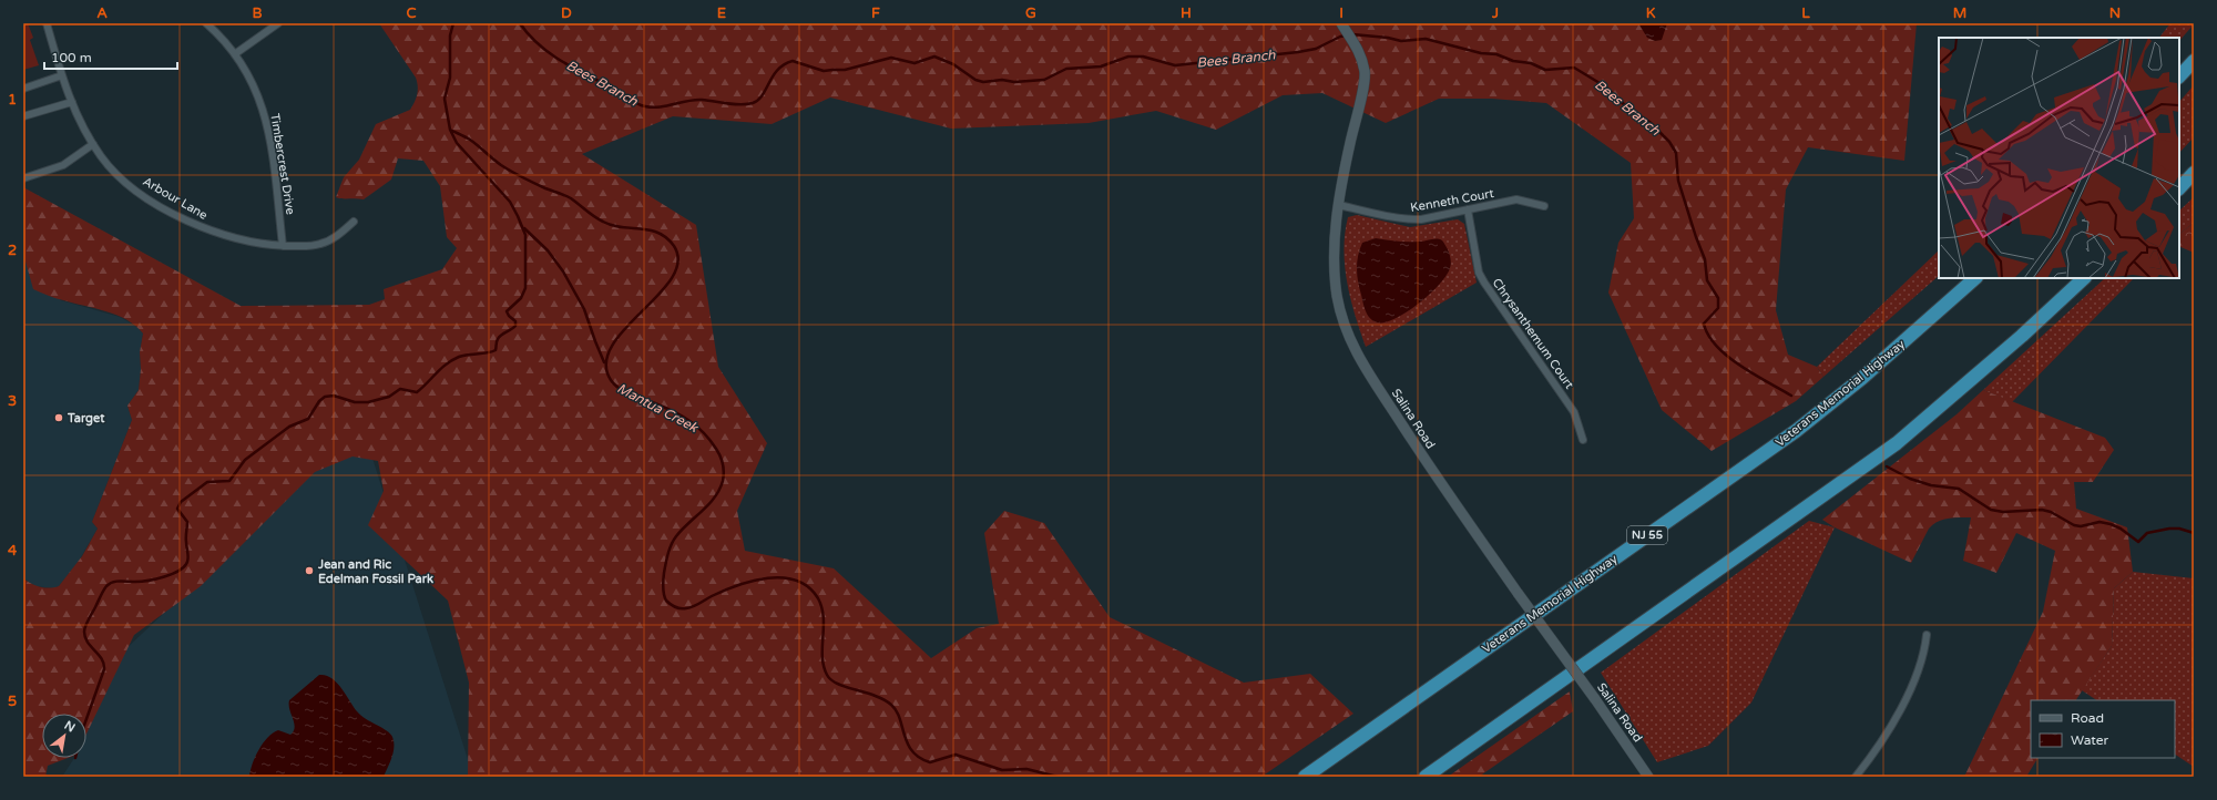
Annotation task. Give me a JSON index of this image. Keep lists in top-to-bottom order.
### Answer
{
  "streets": {
    "highway": ["Veterans Memorial Highway", "NJ 55"],
    "street": [
      "Timbercrest Drive",
      "Arbour Lane",
      "Kenneth Court",
      "Chrysanthemum Court",
      "Salina Road"
    ]
  },
  "crossings": [
    ["Timbercrest Drive", "Arbour Lane"],
    ["Kenneth Court", "Chrysanthemum Court"],
    ["Kenneth Court", "Salina Road"]
  ],
  "water": ["Bees Branch", "Mantua Creek"],
  "places": ["Target", "Jean and Ric Edelman Fossil Park"],
  "legend": ["Road", "Water"],
  "scale_bar": "100 m",
  "north": "top right",
  "grid": {
    "columns": [
      "A",
      "B",
      "C",
      "D",
      "E",
      "F",
      "G",
      "H",
      "I",
      "J",
      "K",
      "L",
      "M",
      "N"
    ],
    "rows": [
      "1",
      "2",
      "3",
      "4",
      "5"
    ]
  }
}
